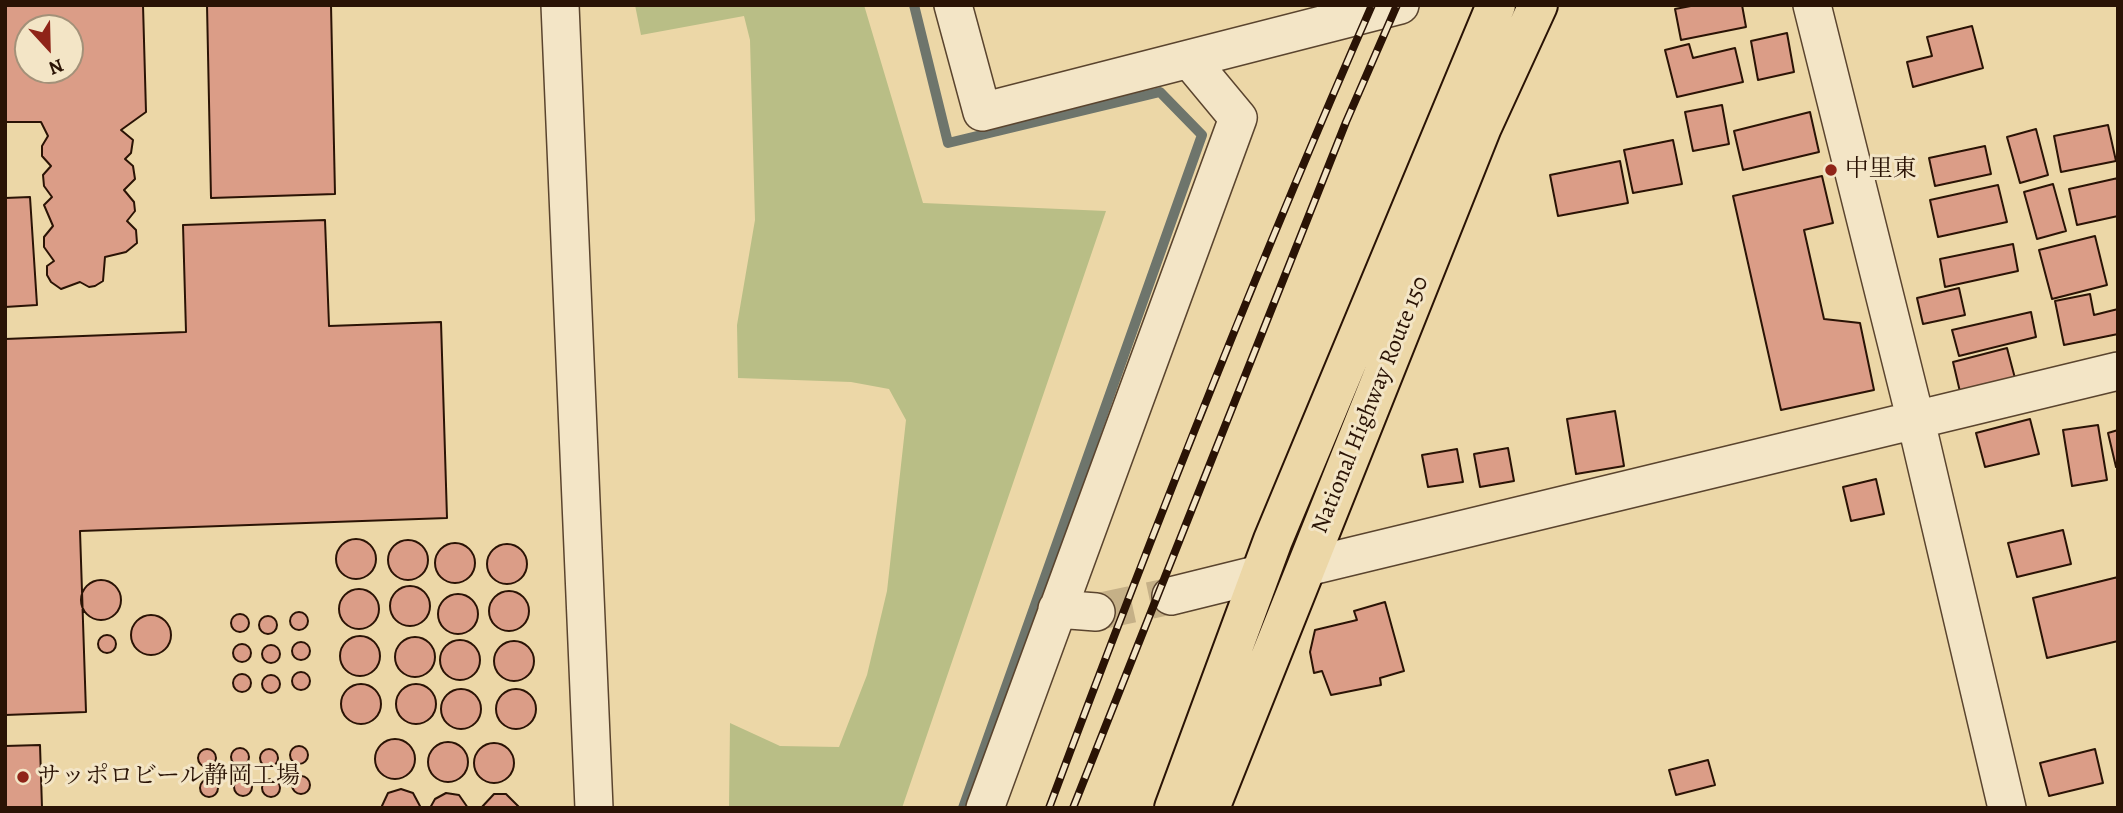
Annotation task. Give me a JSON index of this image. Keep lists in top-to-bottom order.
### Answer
{
  "streets": {
    "highway": ["National Highway Route 150"]
  },
  "places": ["中里東", "サッポロビール静岡工場"],
  "north": "bottom"
}
